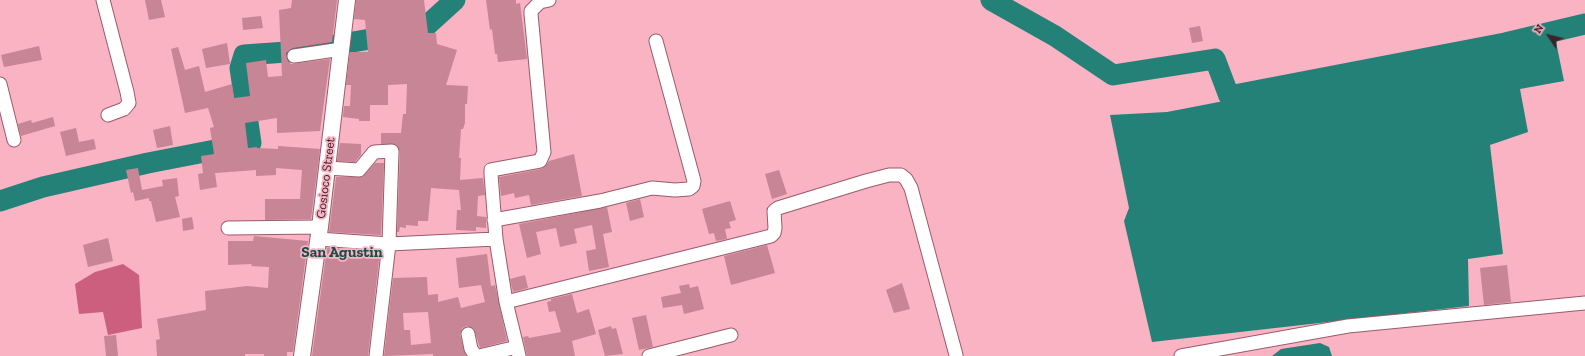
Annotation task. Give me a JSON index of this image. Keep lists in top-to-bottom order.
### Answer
{
  "streets": {
    "street": ["Gosioco Street"]
  },
  "districts": ["San Agustin"],
  "north": "top left"
}
